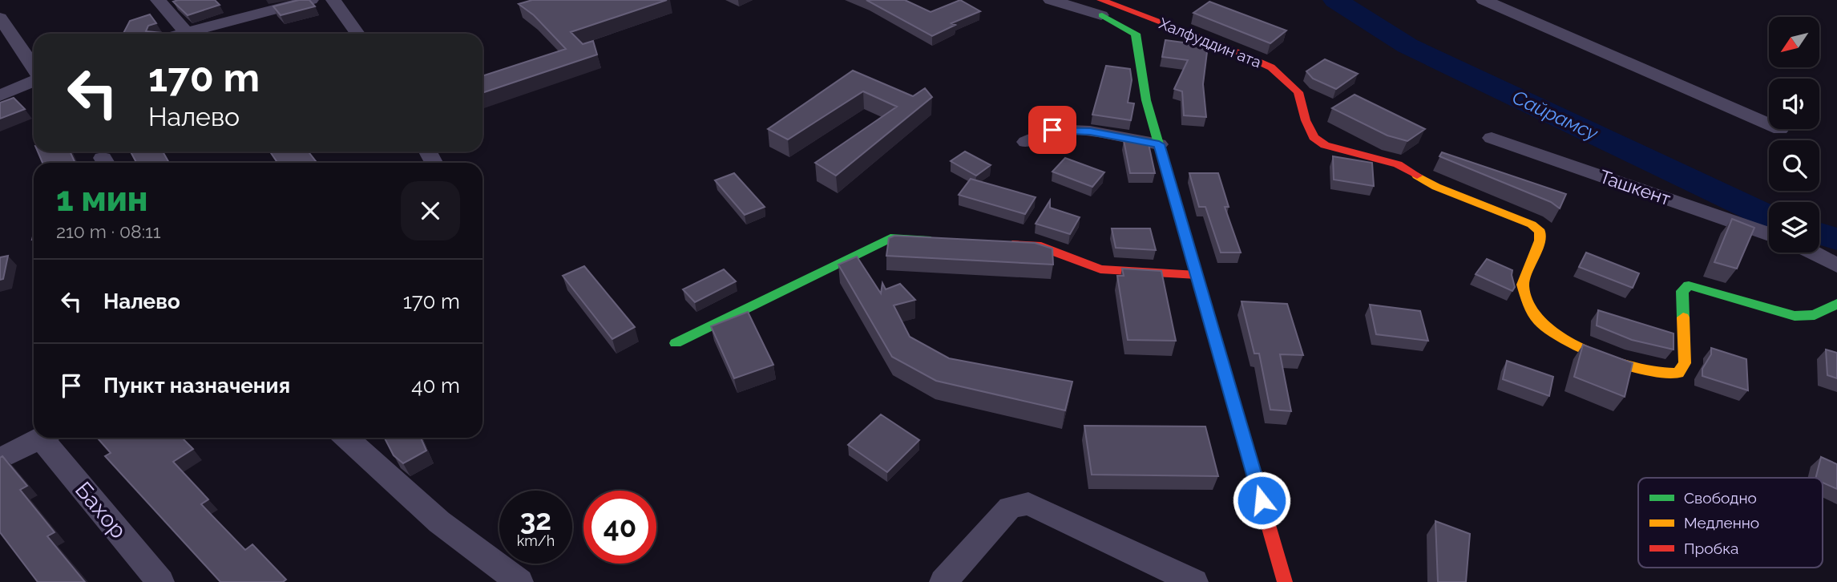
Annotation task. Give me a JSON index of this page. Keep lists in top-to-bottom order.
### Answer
{
  "streets": {
    "street": ["Халфуддин ата", "Ташкент", "Бахор"]
  },
  "water": ["Сайрамсу"],
  "legend": ["Свободно", "Медленно", "Пробка"],
  "north": "bottom left",
  "page": {
    "turn": ["170 m", "Налево"],
    "heading": ["1 мин", "210 m · 08:11"],
    "list": [
      {
        "name": "Налево",
        "value": "170 m"
      },
      {
        "name": "Пункт назначения",
        "value": "40 m"
      }
    ],
    "speed": "32 km/h",
    "limit": "40"
  }
}
